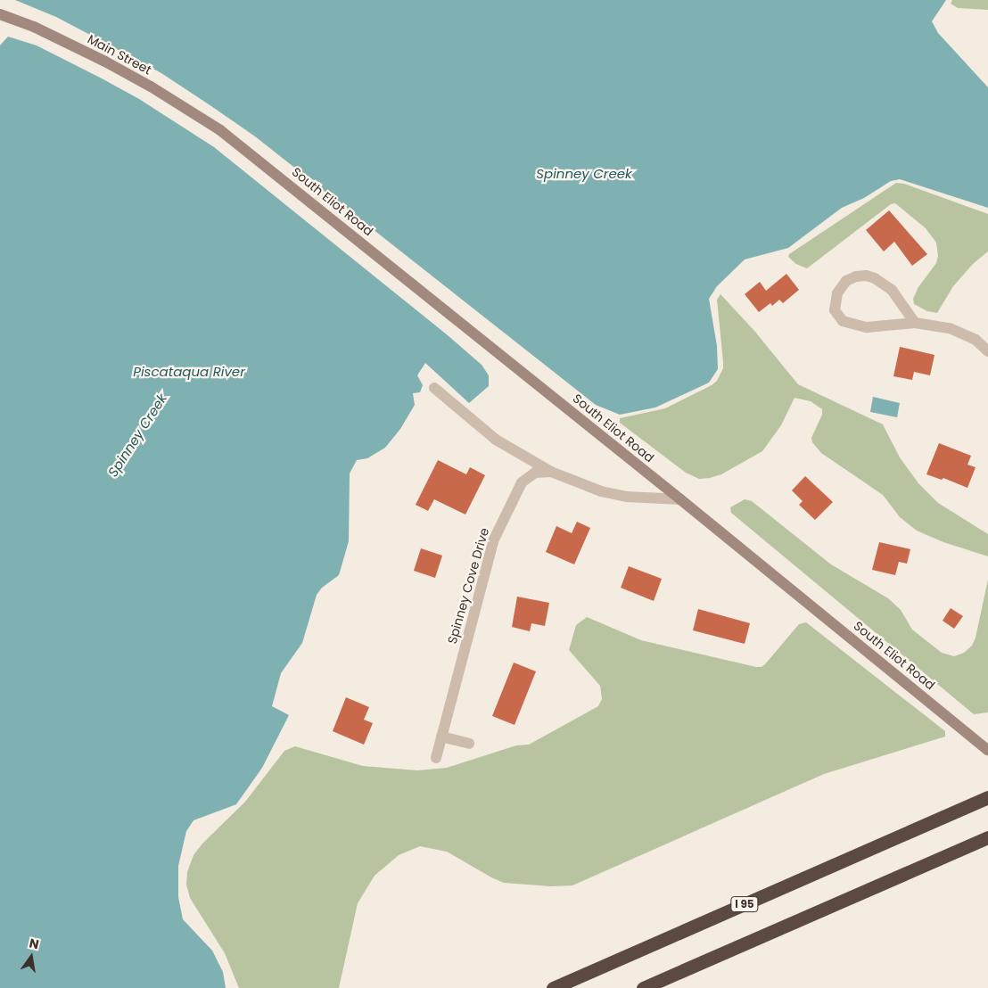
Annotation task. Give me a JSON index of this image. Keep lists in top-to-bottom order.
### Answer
{
  "streets": {
    "highway": ["I 95"],
    "main road": ["Main Street", "South Eliot Road"],
    "street": ["Spinney Cove Drive"]
  },
  "crossings": [
    ["Main Street", "South Eliot Road"]
  ],
  "water": ["Spinney Creek", "Piscataqua River"],
  "north": "top"
}
